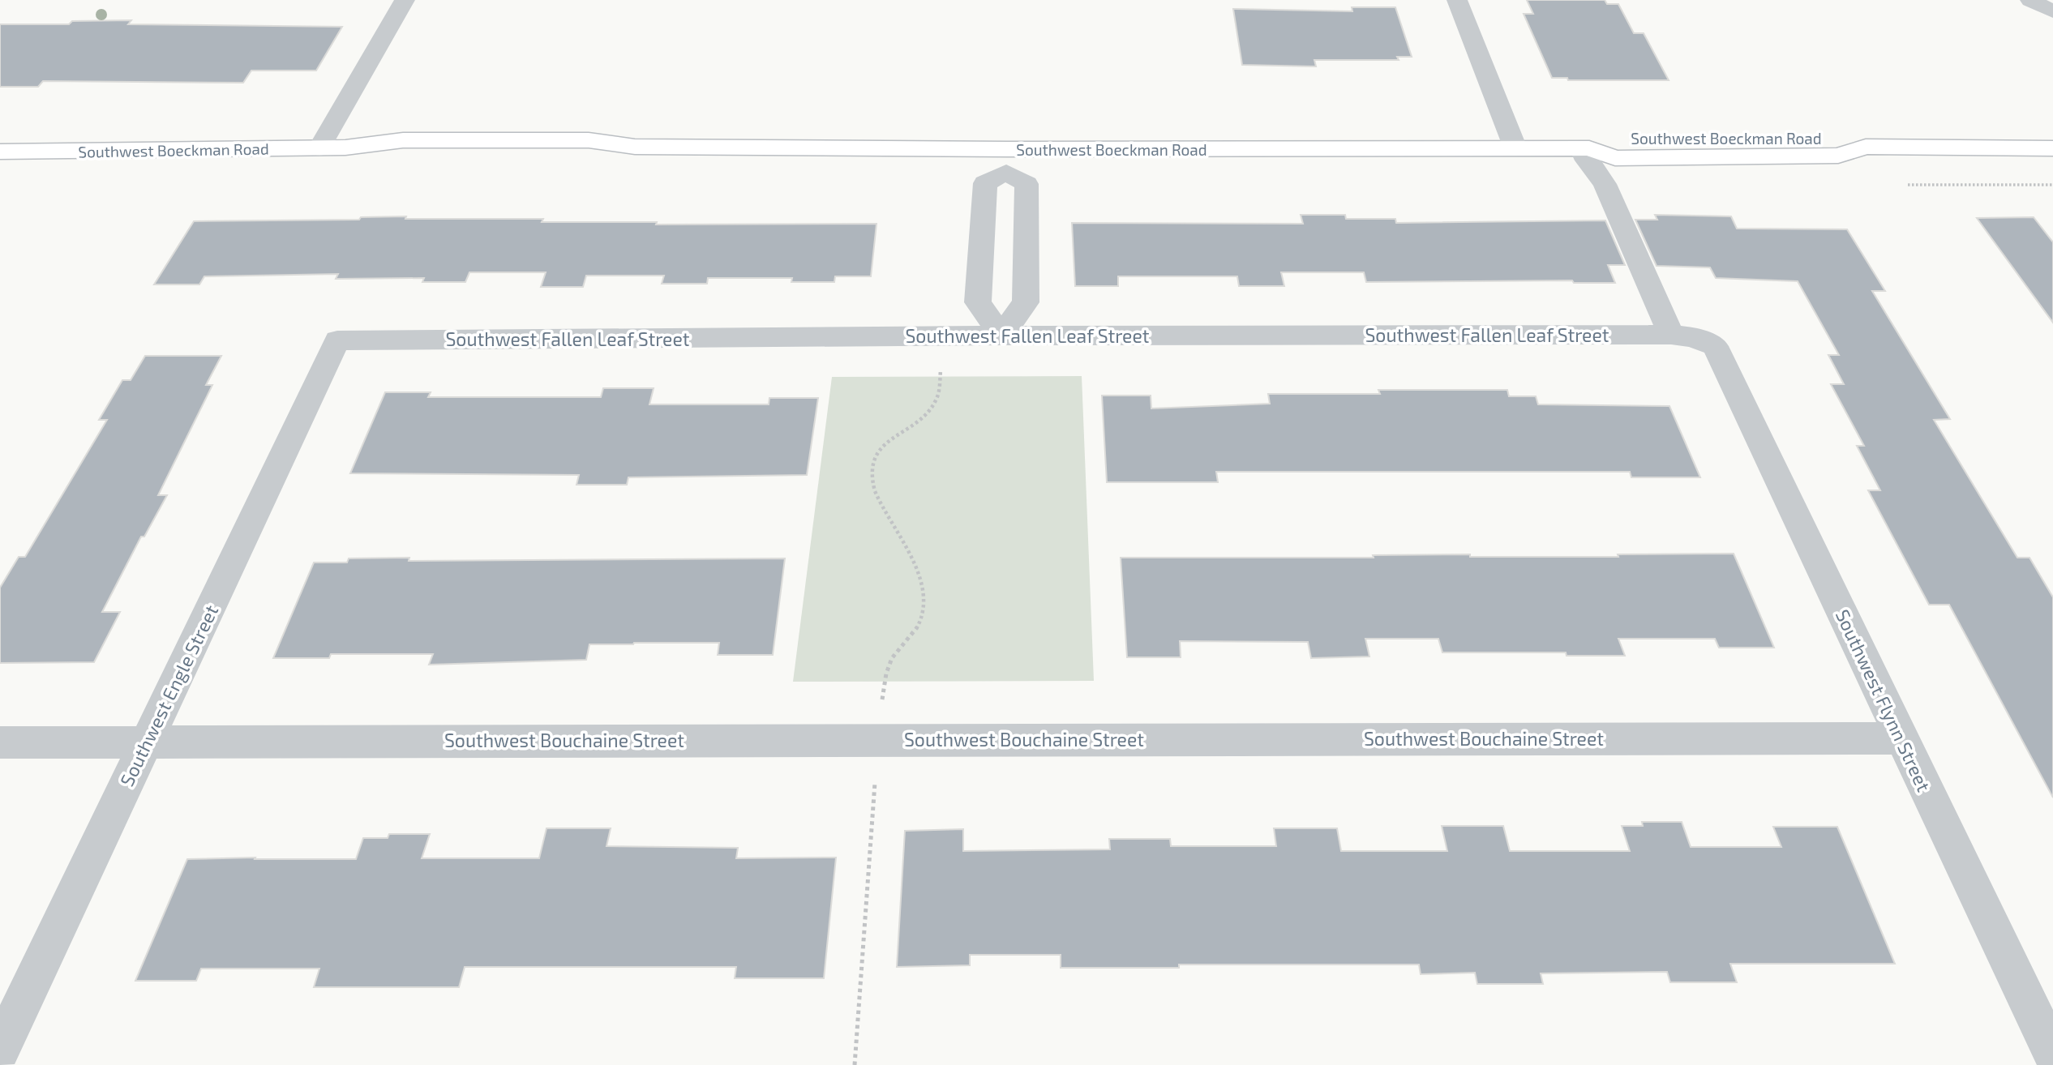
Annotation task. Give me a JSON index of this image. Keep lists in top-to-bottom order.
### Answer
{
  "streets": {
    "main road": ["Southwest Boeckman Road"],
    "street": [
      "Southwest Fallen Leaf Street",
      "Southwest Engle Street",
      "Southwest Flynn Street",
      "Southwest Bouchaine Street"
    ]
  },
  "crossings": [
    ["Southwest Fallen Leaf Street", "Southwest Engle Street"],
    ["Southwest Fallen Leaf Street", "Southwest Flynn Street"],
    ["Southwest Engle Street", "Southwest Bouchaine Street"],
    ["Southwest Flynn Street", "Southwest Bouchaine Street"]
  ]
}
